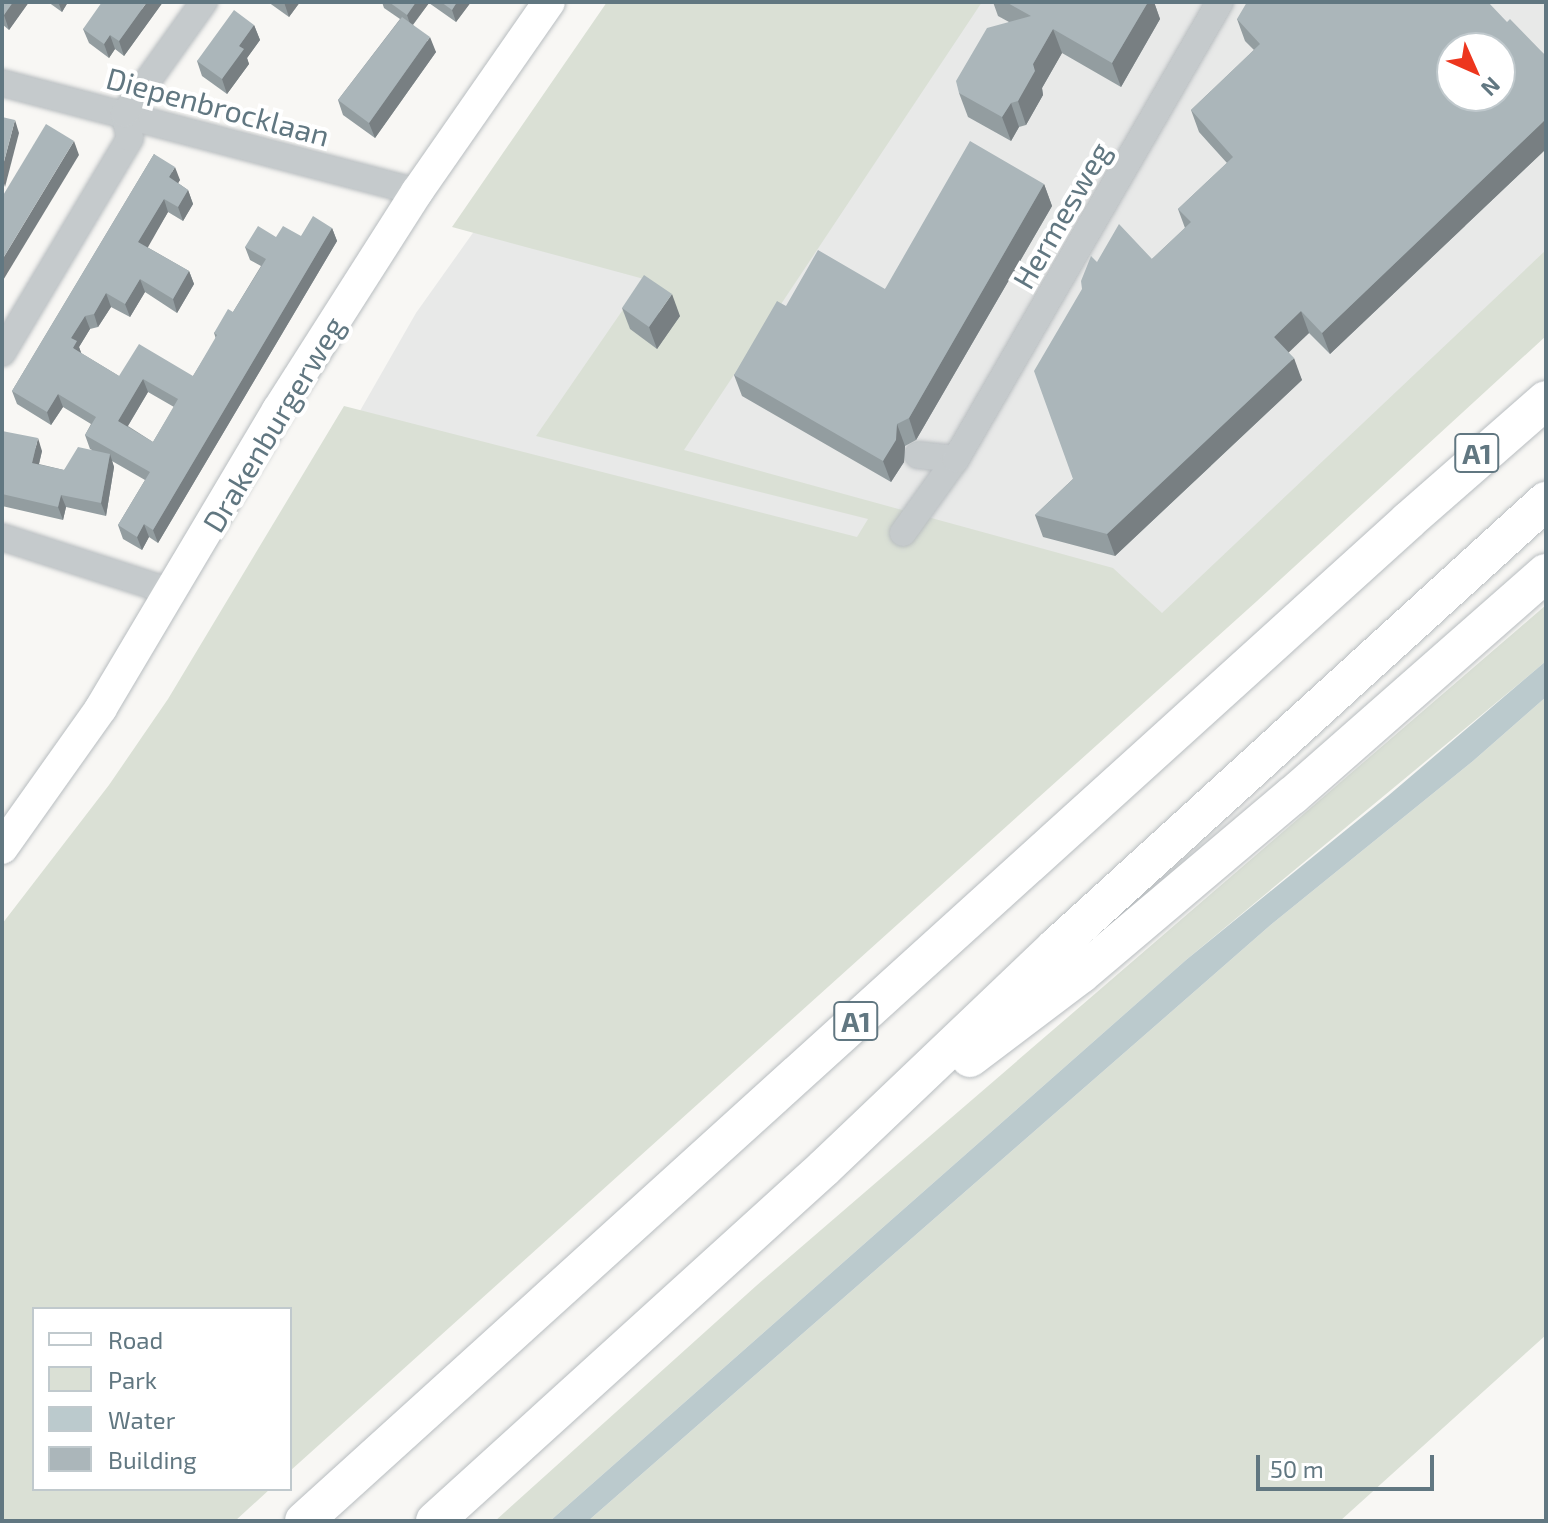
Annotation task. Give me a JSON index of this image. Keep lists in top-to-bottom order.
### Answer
{
  "streets": {
    "highway": ["A1"],
    "main road": ["Drakenburgerweg"],
    "street": ["Diepenbrocklaan", "Hermesweg"]
  },
  "crossings": [
    ["Diepenbrocklaan", "Drakenburgerweg"]
  ],
  "legend": [
    "Road",
    "Park",
    "Water",
    "Building"
  ],
  "scale_bar": "50 m",
  "north": "bottom right"
}
